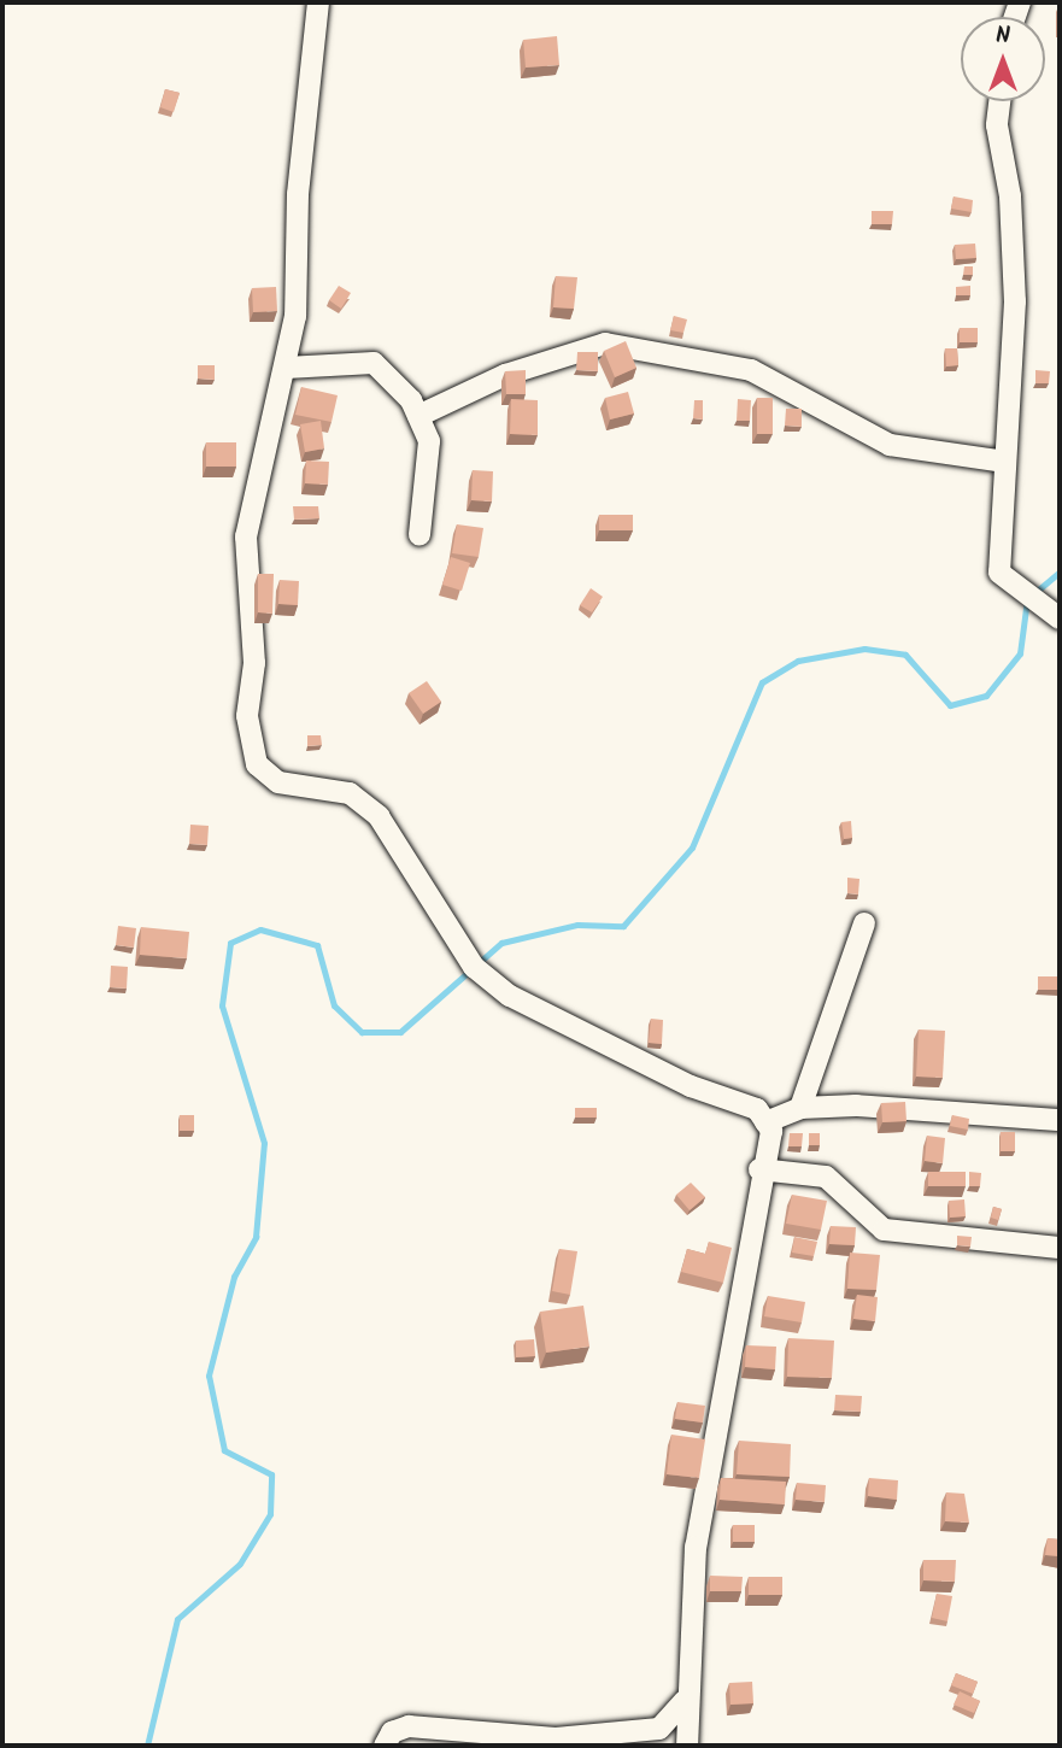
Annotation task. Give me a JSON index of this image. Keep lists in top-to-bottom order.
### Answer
{
  "north": "top"
}
